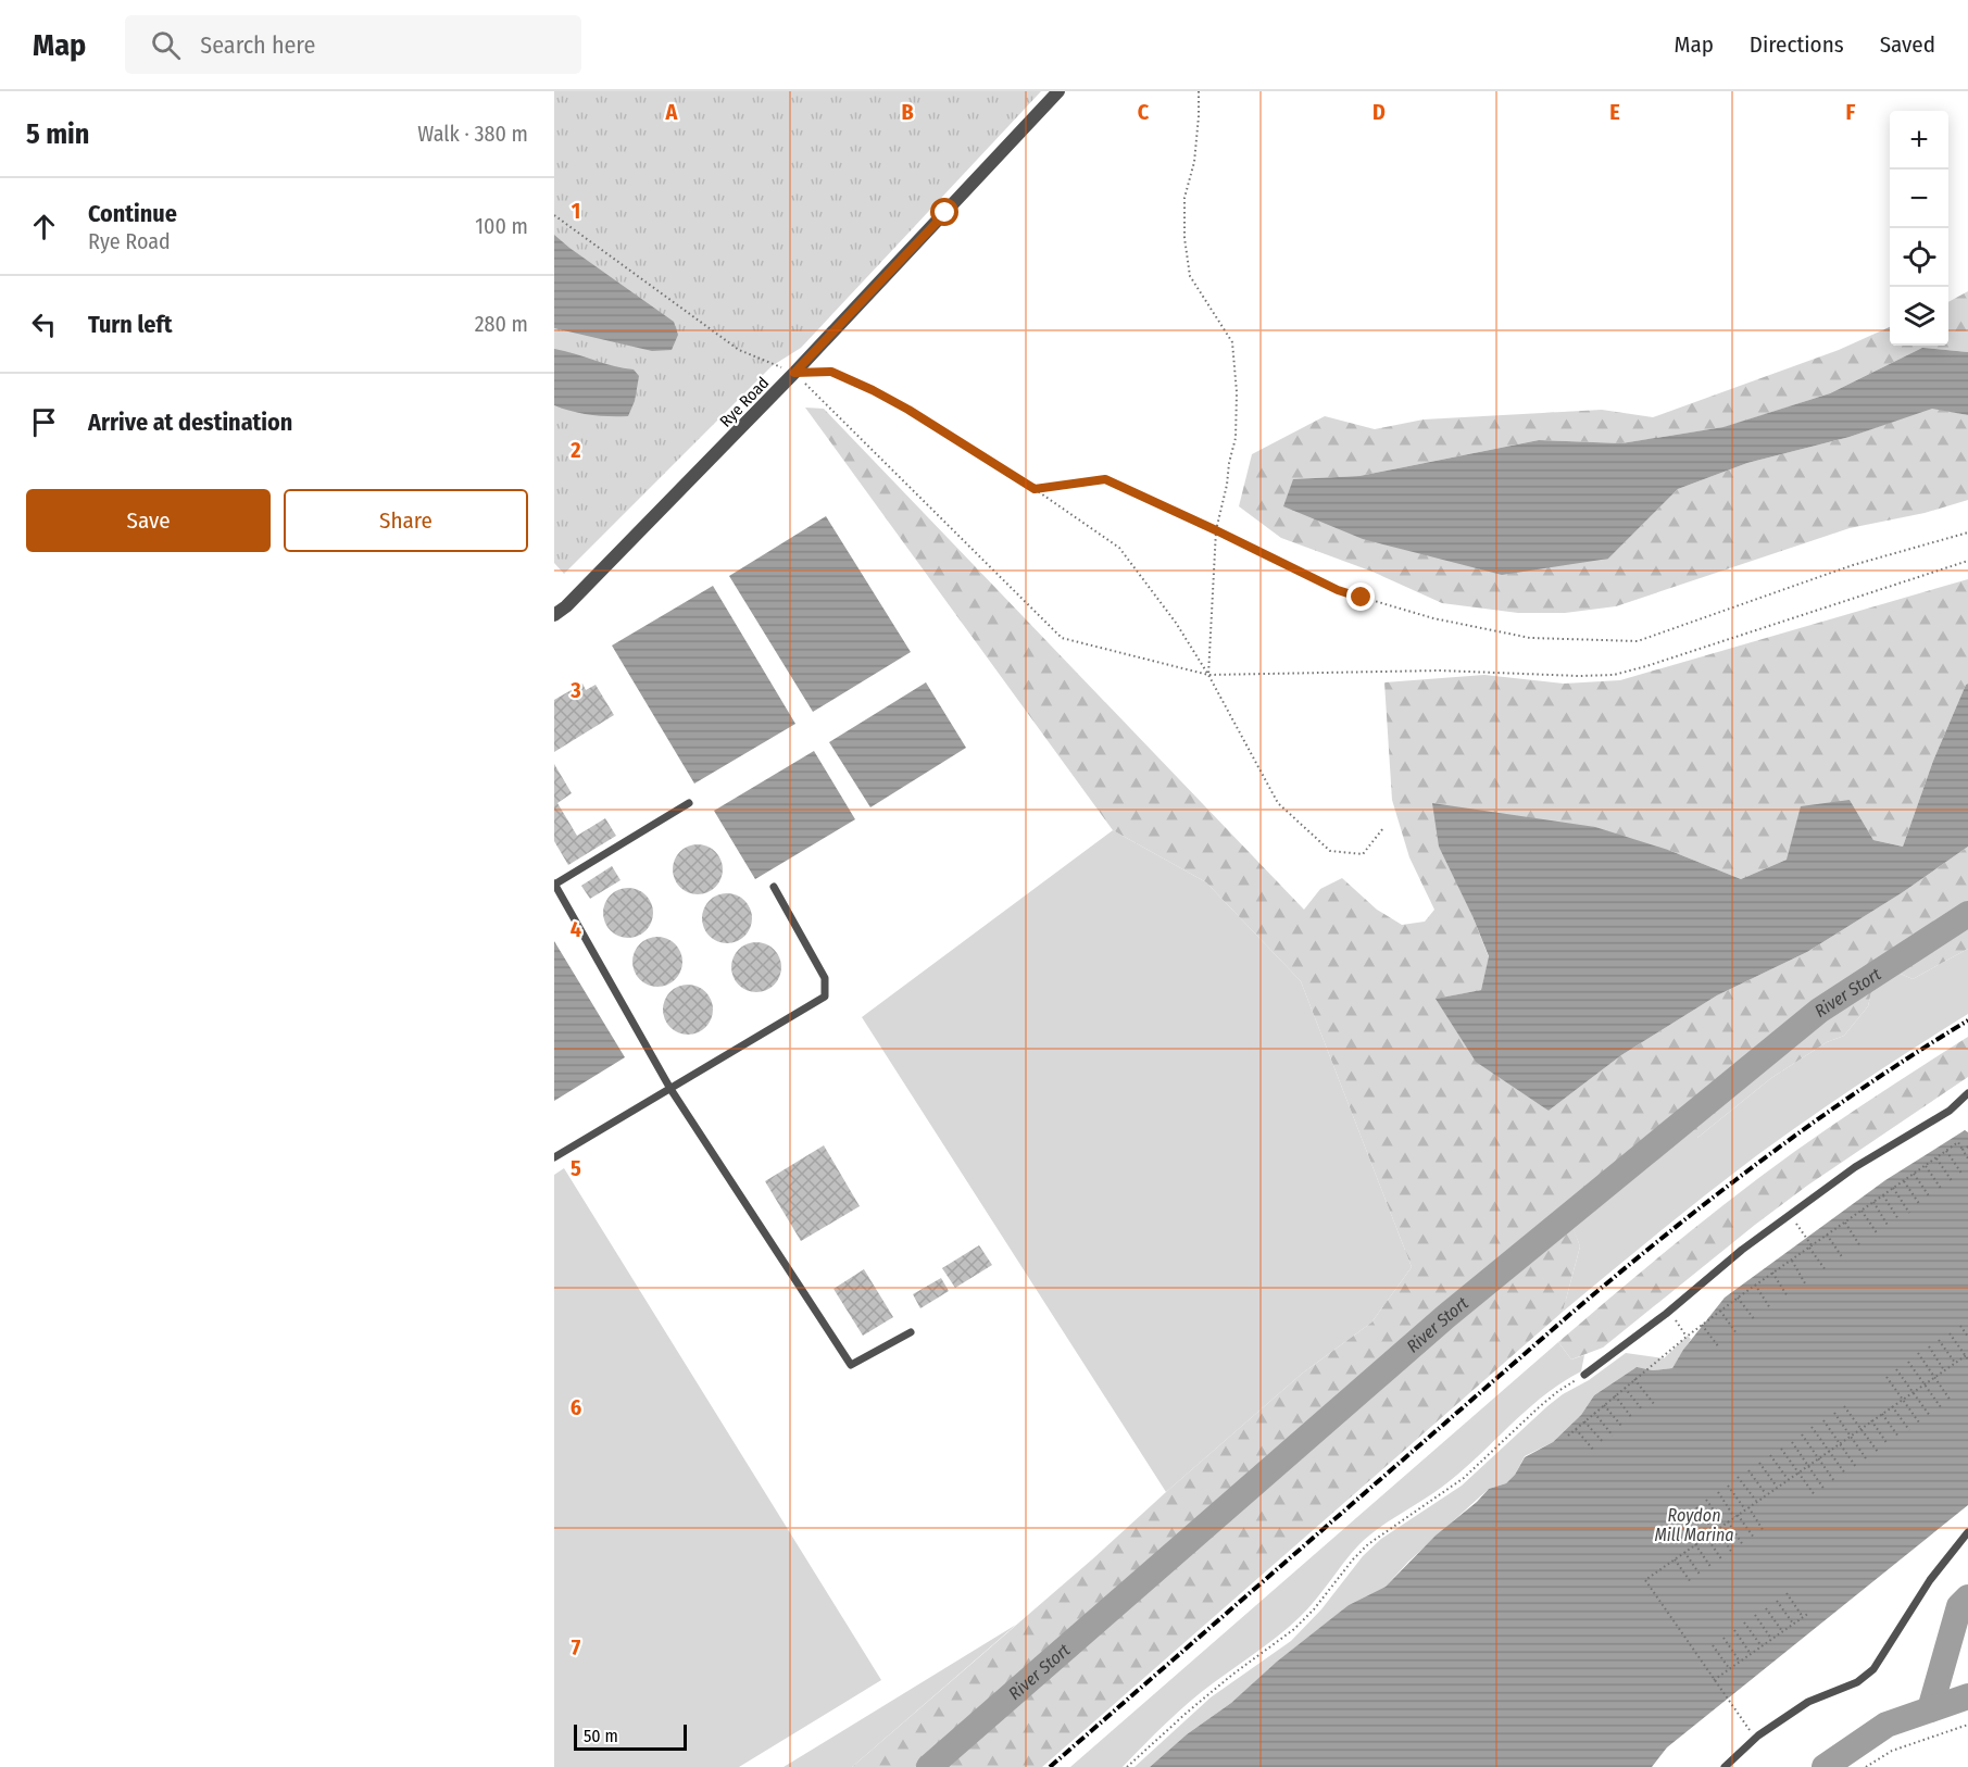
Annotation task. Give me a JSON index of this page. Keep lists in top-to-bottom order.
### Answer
{
  "streets": {
    "street": ["Rye Road"]
  },
  "water": ["River Stort", "Roydon Mill Marina"],
  "scale_bar": "50 m",
  "page": {
    "header": "Map",
    "search": "Search here",
    "nav": ["Map", "Directions", "Saved"],
    "heading": ["5 min", "Walk · 380 m"],
    "map_buttons": ["+", "−"],
    "list": [
      ["Continue", "Rye Road", "100 m"],
      ["Turn left", "280 m"],
      "Arrive at destination"
    ],
    "buttons": ["Save", "Share"],
    "scale": "50 m"
  },
  "grid": {
    "columns": [
      "A",
      "B",
      "C",
      "D",
      "E",
      "F"
    ],
    "rows": [
      "1",
      "2",
      "3",
      "4",
      "5",
      "6",
      "7"
    ]
  }
}
